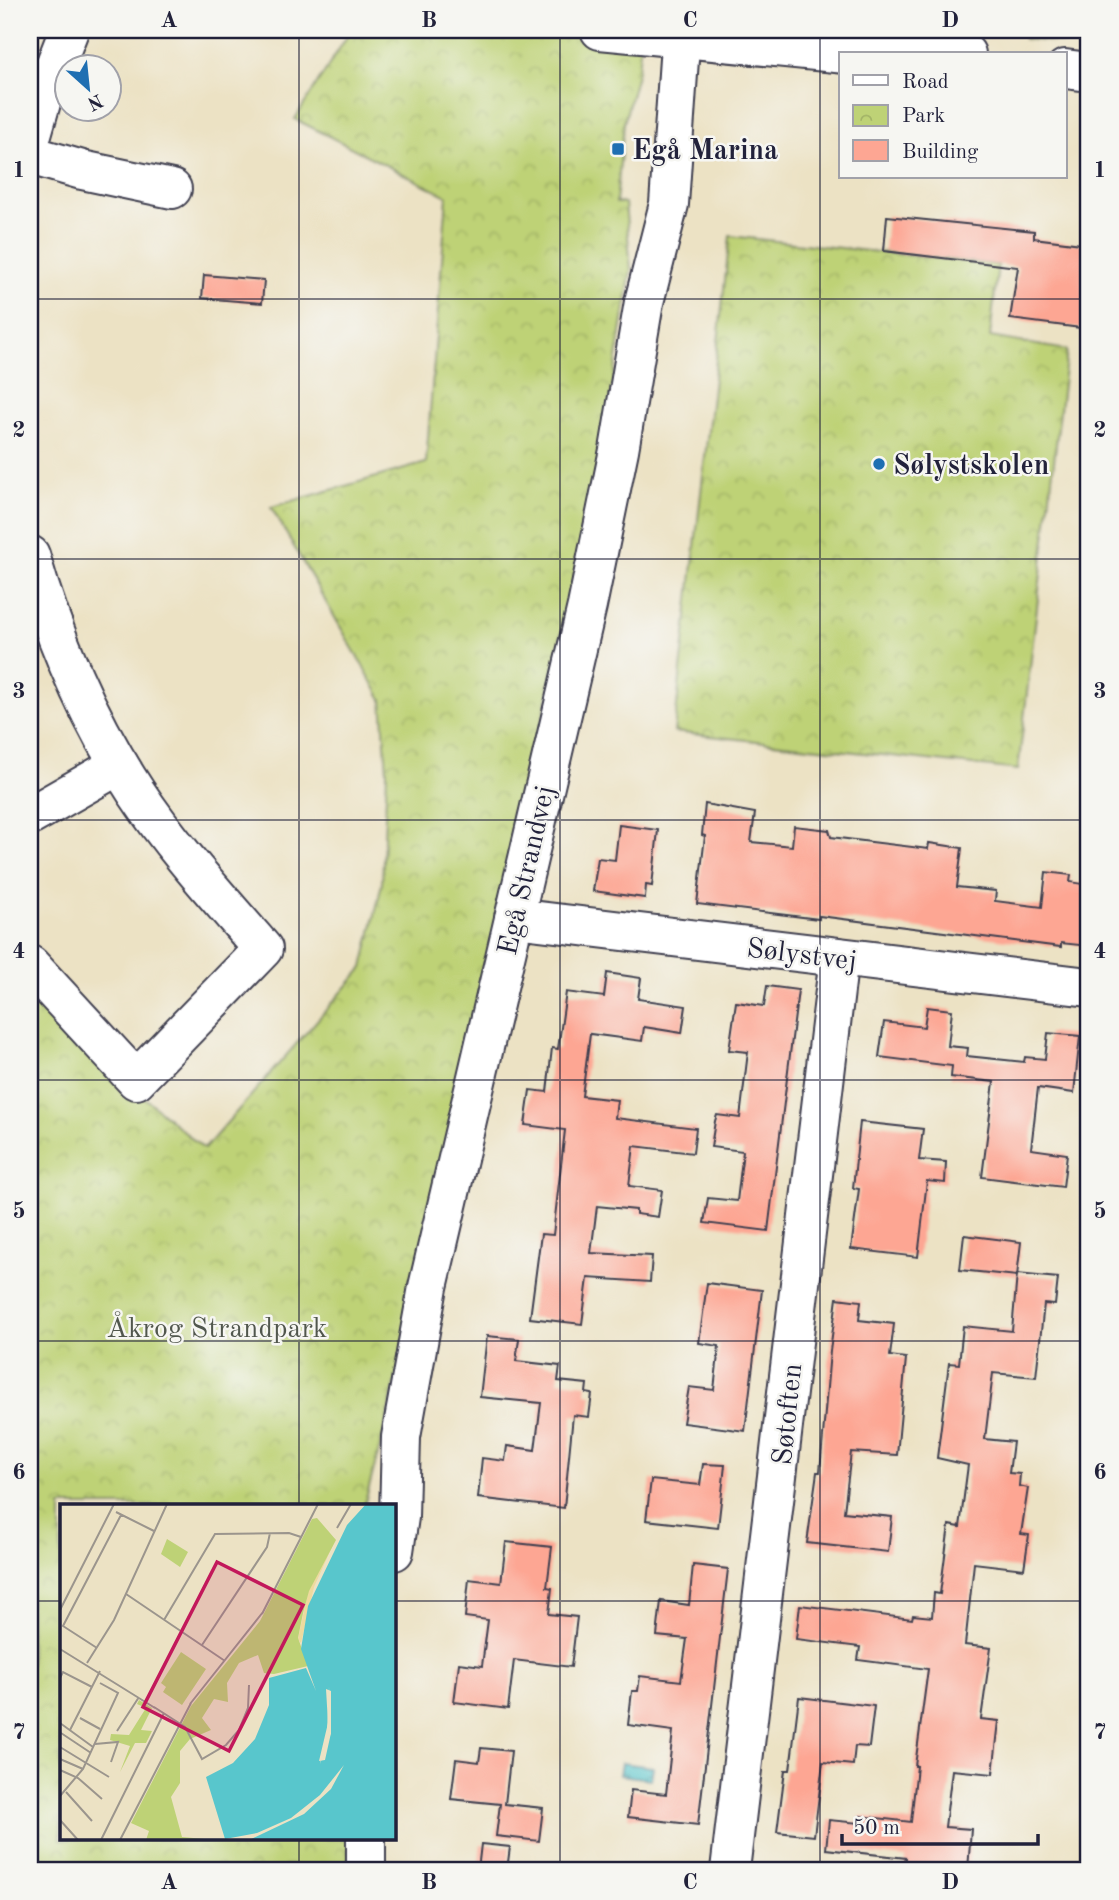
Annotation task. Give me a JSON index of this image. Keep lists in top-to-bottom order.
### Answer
{
  "streets": {
    "street": ["Egå Strandvej", "Sølystvej", "Søtoften"]
  },
  "crossings": [
    ["Egå Strandvej", "Sølystvej"],
    ["Sølystvej", "Søtoften"]
  ],
  "parks": ["Åkrog Strandpark"],
  "places": {
    "transit": ["Egå Marina"],
    "other": ["Sølystskolen"]
  },
  "legend": ["Road", "Park", "Building"],
  "scale_bar": "50 m",
  "north": "bottom right",
  "grid": {
    "columns": [
      "A",
      "B",
      "C",
      "D"
    ],
    "rows": [
      "1",
      "2",
      "3",
      "4",
      "5",
      "6",
      "7"
    ]
  }
}
